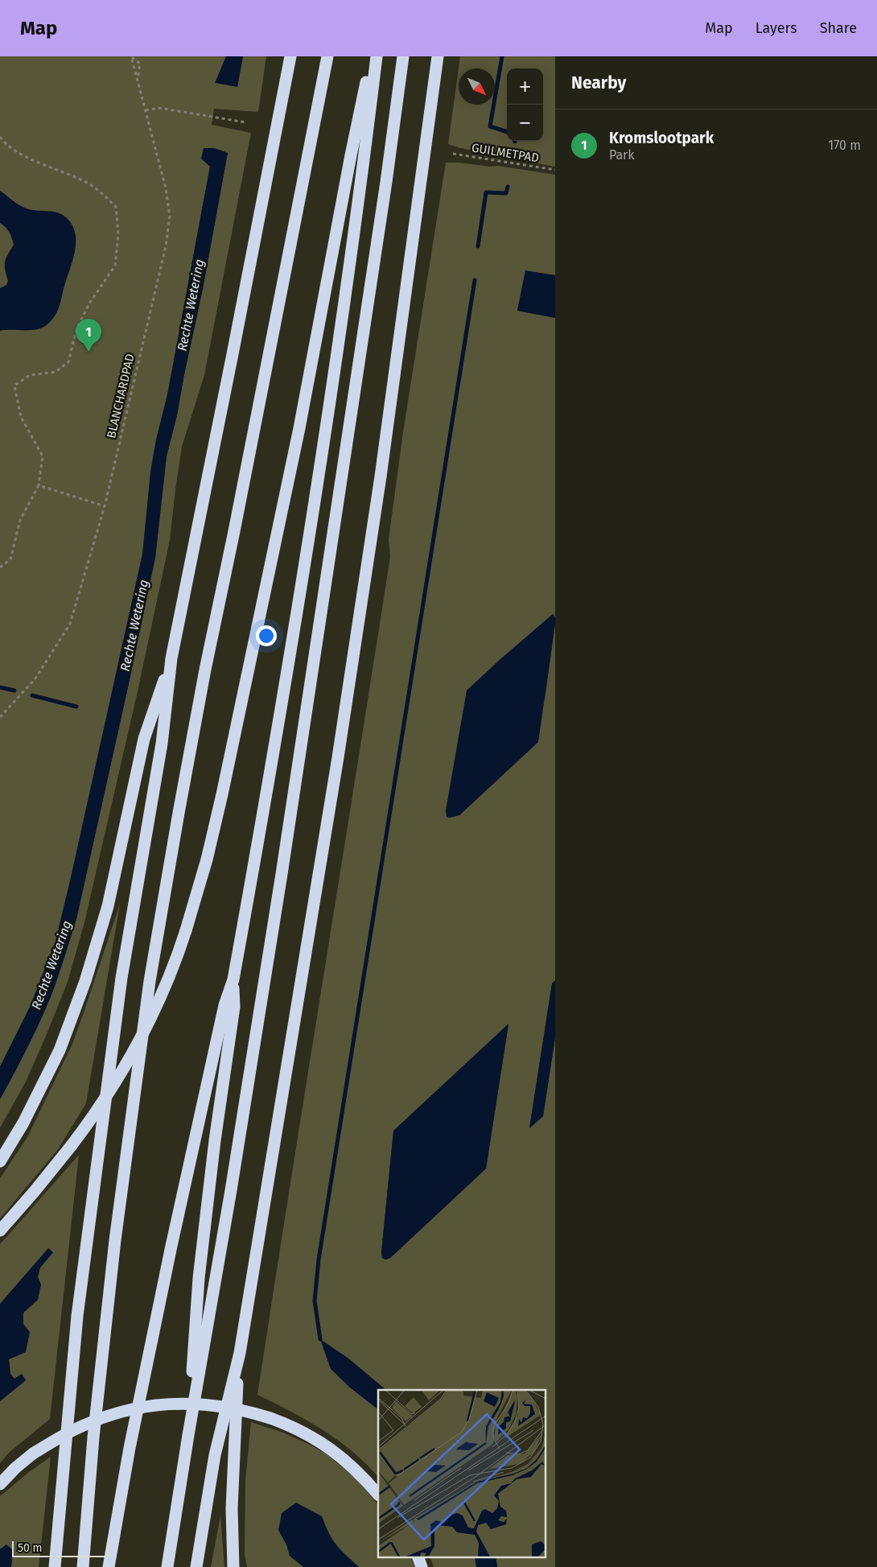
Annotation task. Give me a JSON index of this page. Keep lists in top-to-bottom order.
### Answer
{
  "streets": {
    "path": ["GUILMETPAD", "BLANCHARDPAD"]
  },
  "water": ["Rechte Wetering"],
  "scale_bar": "50 m",
  "north": "bottom right",
  "page": {
    "header": "Map",
    "nav": ["Map", "Layers", "Share"],
    "heading": "Nearby",
    "map_buttons": ["+", "−"],
    "list": [
      {
        "mark": "1",
        "name": "Kromslootpark",
        "note": "Park",
        "value": "170 m"
      }
    ],
    "pins": "1",
    "scale": "50 m"
  }
}
